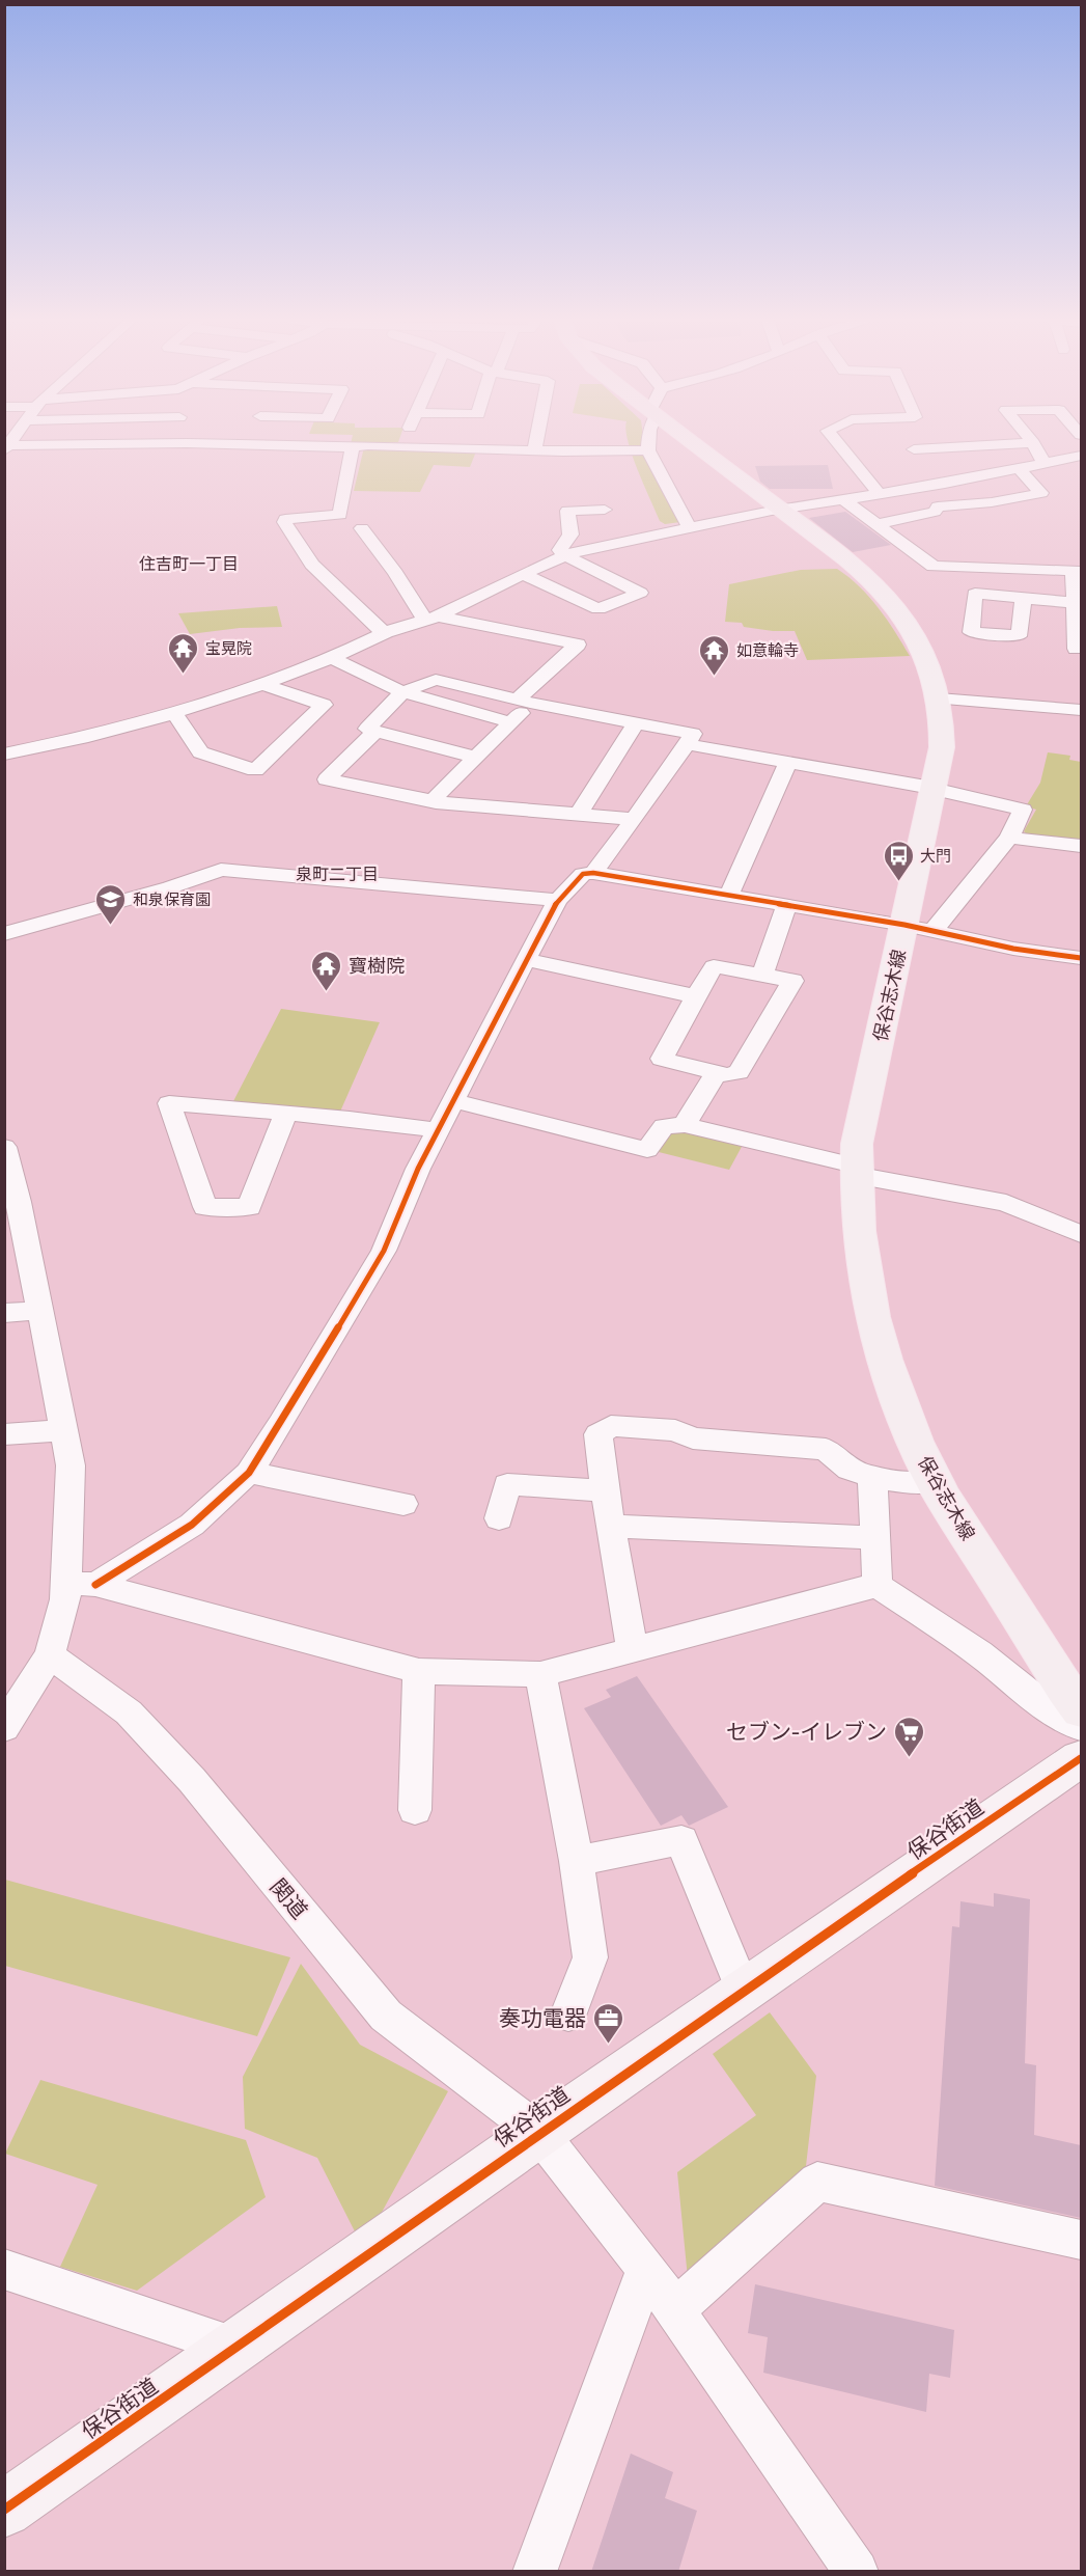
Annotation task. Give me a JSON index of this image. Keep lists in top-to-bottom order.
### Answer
{
  "streets": {
    "main road": ["保谷志木線", "保谷街道"],
    "street": ["関道"]
  },
  "crossings": [
    ["保谷街道", "関道"]
  ],
  "districts": ["住吉町一丁目", "泉町二丁目"],
  "places": {
    "temple": ["宝晃院", "如意輪寺", "寶樹院"],
    "bus stop": ["大門"],
    "school or university": ["和泉保育園"],
    "supermarket": ["セブン-イレブン"],
    "office": ["奏功電器"]
  }
}
